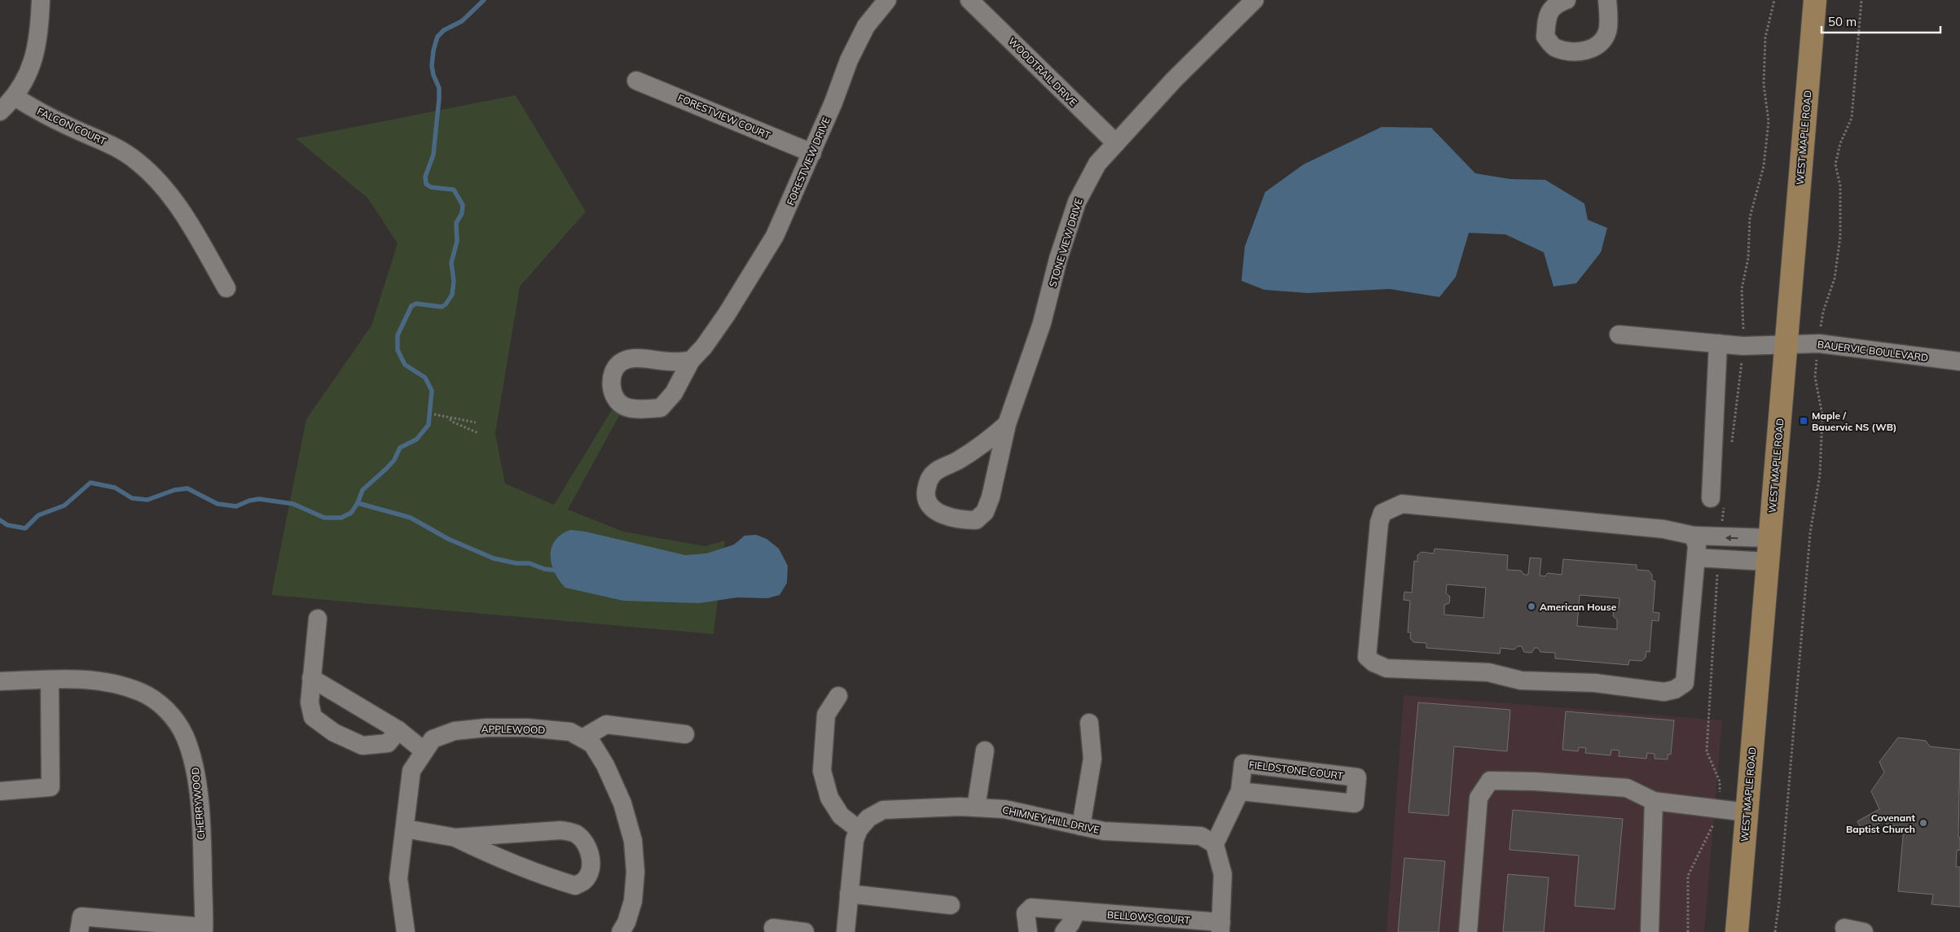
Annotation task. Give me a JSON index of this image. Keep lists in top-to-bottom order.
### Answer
{
  "streets": {
    "main road": ["WEST MAPLE ROAD"],
    "street": [
      "WOODTRAIL DRIVE",
      "FORESTVIEW COURT",
      "FALCON COURT",
      "FORESTVIEW DRIVE",
      "STONE VIEW DRIVE",
      "BAUERVIC BOULEVARD",
      "APPLEWOOD",
      "FIELDSTONE COURT",
      "CHERRYWOOD",
      "CHIMNEY HILL DRIVE",
      "BELLOWS COURT"
    ]
  },
  "crossings": [
    ["WOODTRAIL DRIVE", "STONE VIEW DRIVE"],
    ["FORESTVIEW COURT", "FORESTVIEW DRIVE"],
    ["WEST MAPLE ROAD", "BAUERVIC BOULEVARD"],
    ["FIELDSTONE COURT", "CHIMNEY HILL DRIVE"]
  ],
  "places": {
    "transit": ["Maple / Bauervic NS (WB)"],
    "other": ["American House", "Covenant Baptist Church"]
  },
  "scale_bar": "50 m"
}
